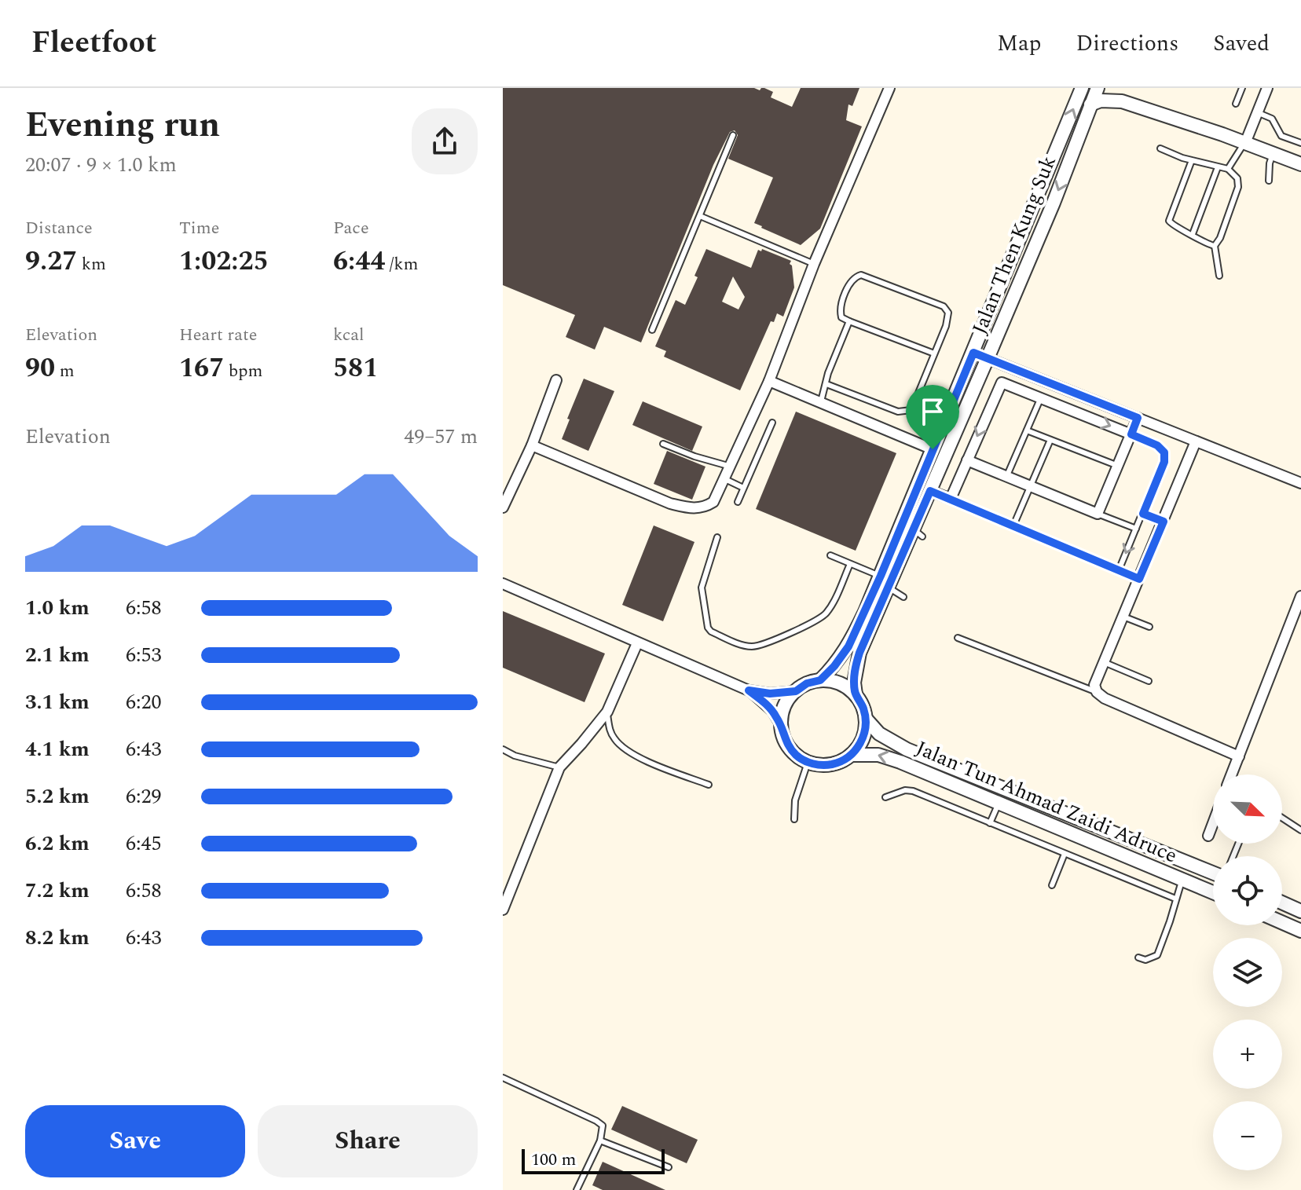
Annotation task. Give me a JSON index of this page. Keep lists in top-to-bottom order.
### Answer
{
  "streets": {
    "street": ["Jalan Then Kung Suk", "Jalan Tun Ahmad Zaidi Adruce"]
  },
  "crossings": [
    ["Jalan Then Kung Suk", "Jalan Tun Ahmad Zaidi Adruce"]
  ],
  "scale_bar": "100 m",
  "north": "bottom right",
  "page": {
    "header": "Fleetfoot",
    "nav": ["Map", "Directions", "Saved"],
    "heading": ["Evening run", "20:07 · 9 × 1.0 km"],
    "stats": [
      ["Distance", "9.27 km"],
      ["Time", "1:02:25"],
      ["Pace", "6:44 /km"],
      ["Elevation", "90 m"],
      ["Heart rate", "167 bpm"],
      ["kcal", "581"]
    ],
    "chart": ["Elevation", "49–57 m"],
    "list": [
      {
        "name": "1.0 km",
        "note": "6:58"
      },
      {
        "name": "2.1 km",
        "note": "6:53"
      },
      {
        "name": "3.1 km",
        "note": "6:20"
      },
      {
        "name": "4.1 km",
        "note": "6:43"
      },
      {
        "name": "5.2 km",
        "note": "6:29"
      },
      {
        "name": "6.2 km",
        "note": "6:45"
      },
      {
        "name": "7.2 km",
        "note": "6:58"
      },
      {
        "name": "8.2 km",
        "note": "6:43"
      }
    ],
    "map_buttons": ["+", "−"],
    "buttons": ["Save", "Share"],
    "scale": "100 m"
  }
}
